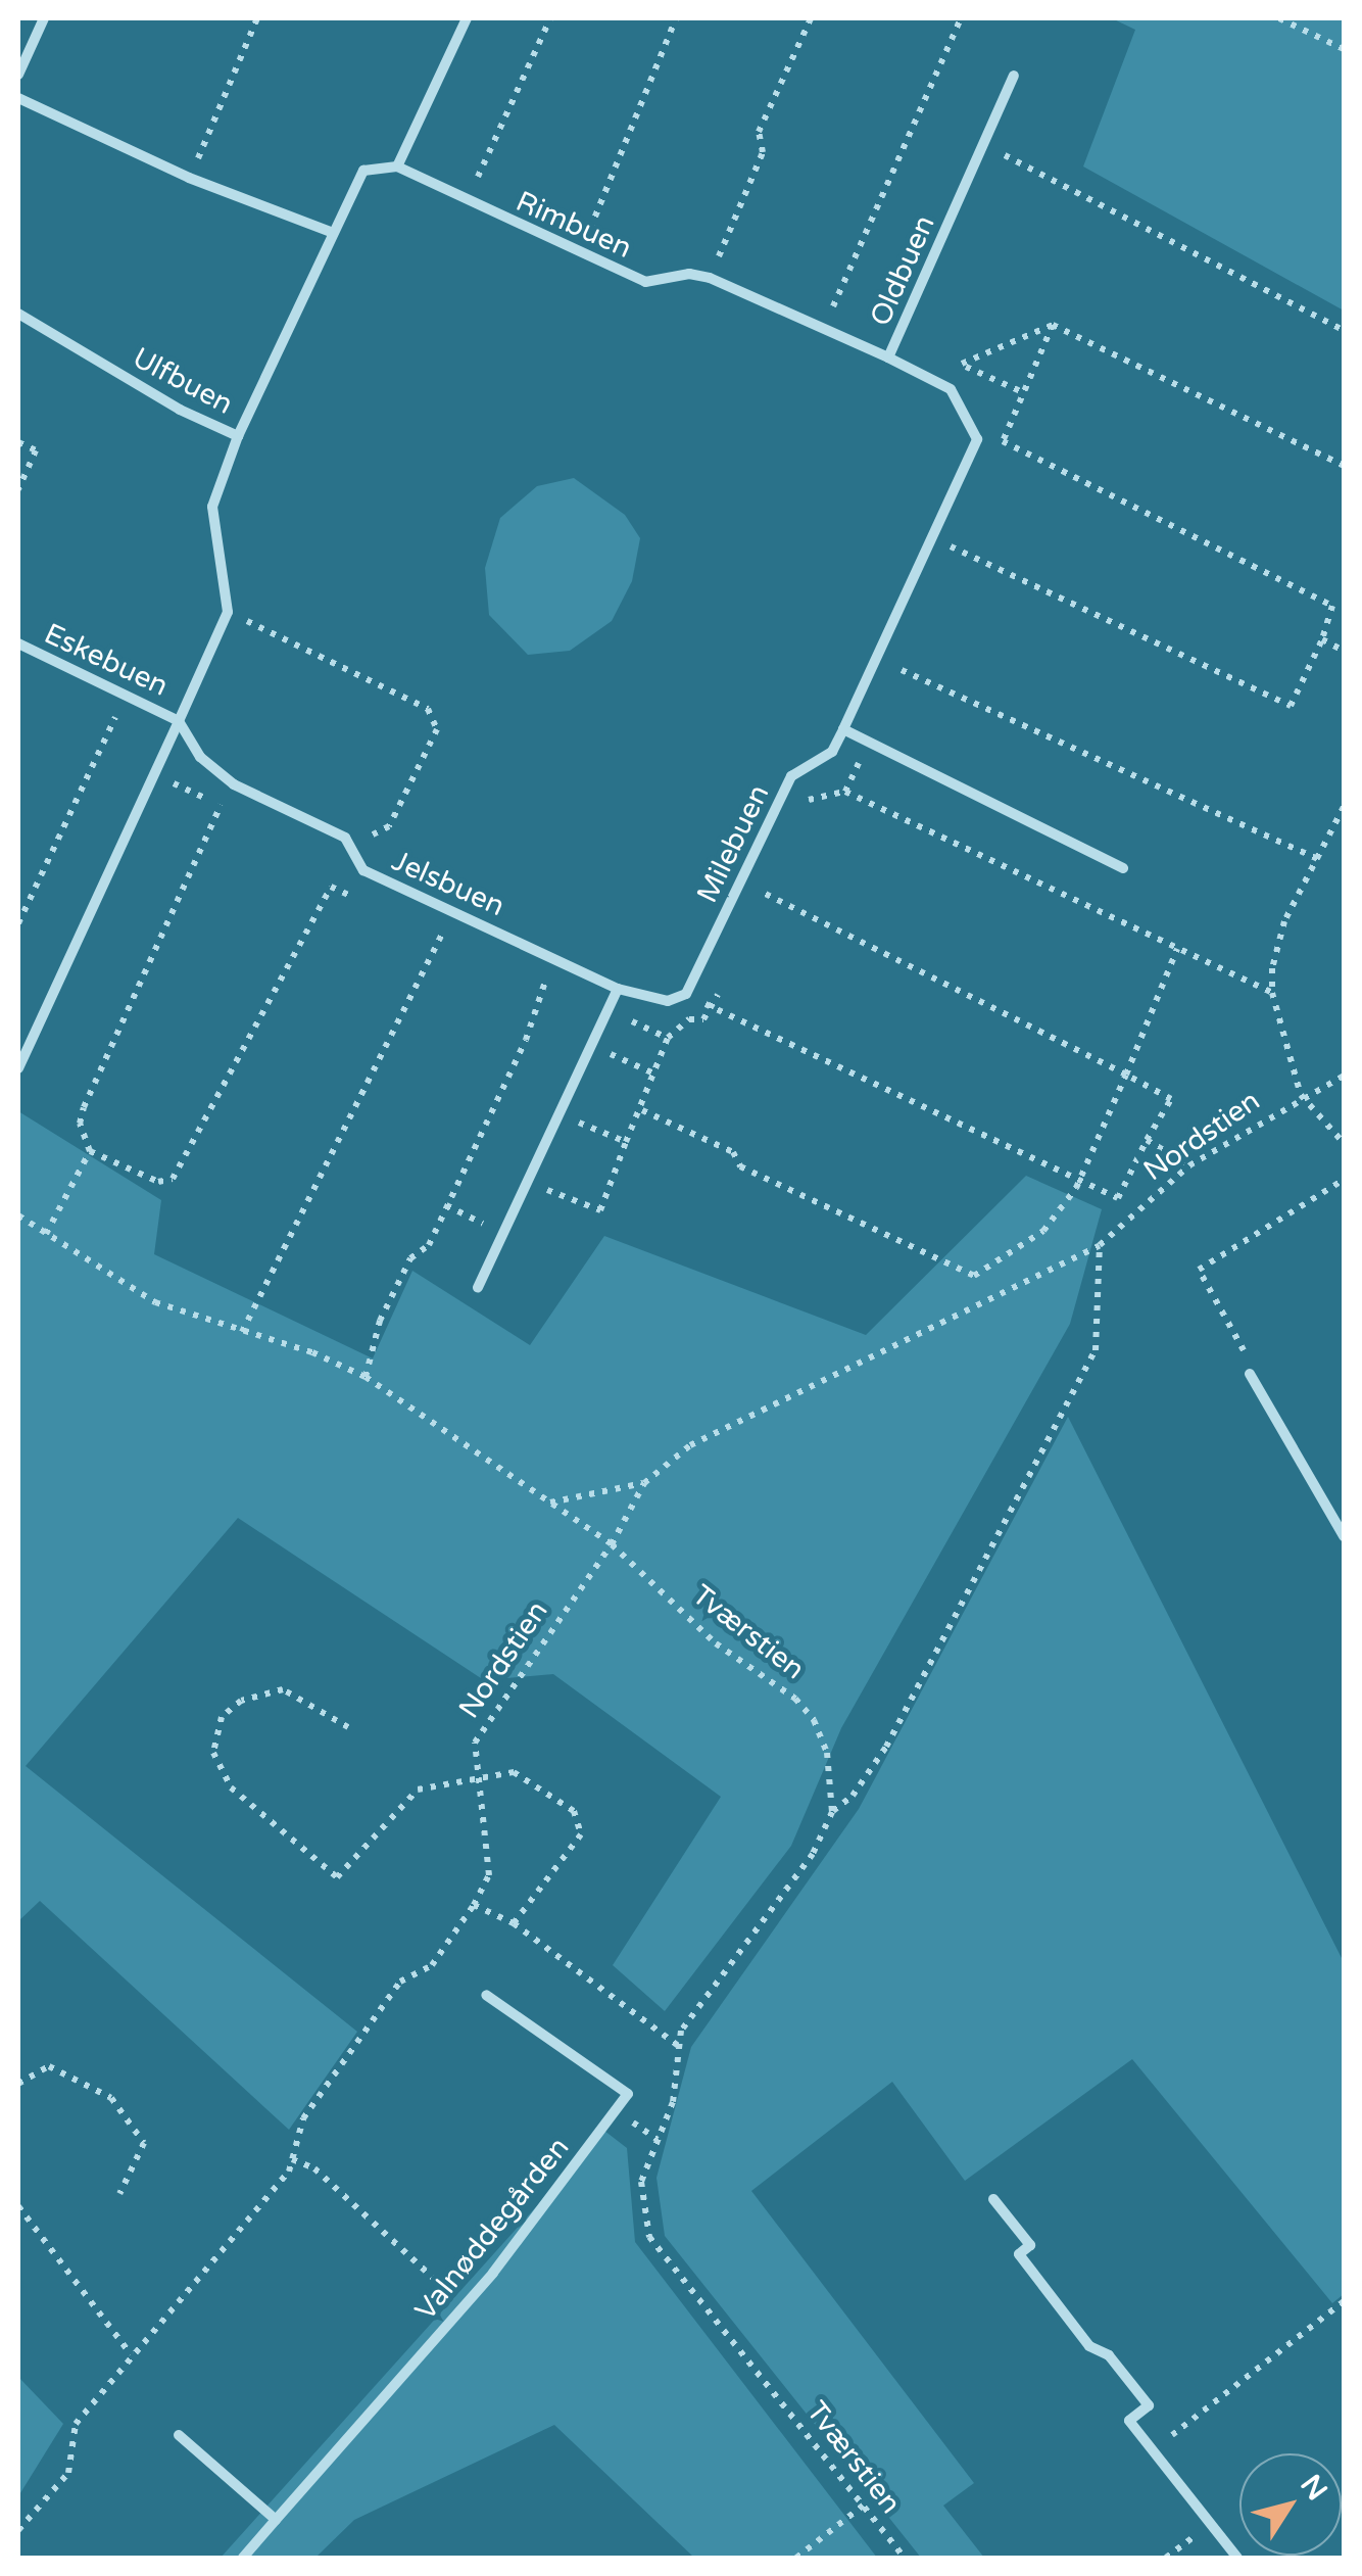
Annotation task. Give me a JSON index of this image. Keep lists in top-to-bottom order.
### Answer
{
  "streets": {
    "street": [
      "Rimbuen",
      "Oldbuen",
      "Ulfbuen",
      "Eskebuen",
      "Milebuen",
      "Jelsbuen",
      "Valnøddegården"
    ],
    "path": ["Nordstien", "Tværstien"]
  },
  "crossings": [
    ["Rimbuen", "Oldbuen"],
    ["Rimbuen", "Ulfbuen"],
    ["Oldbuen", "Milebuen"],
    ["Eskebuen", "Jelsbuen"],
    ["Nordstien", "Tværstien"]
  ],
  "north": "top right"
}
